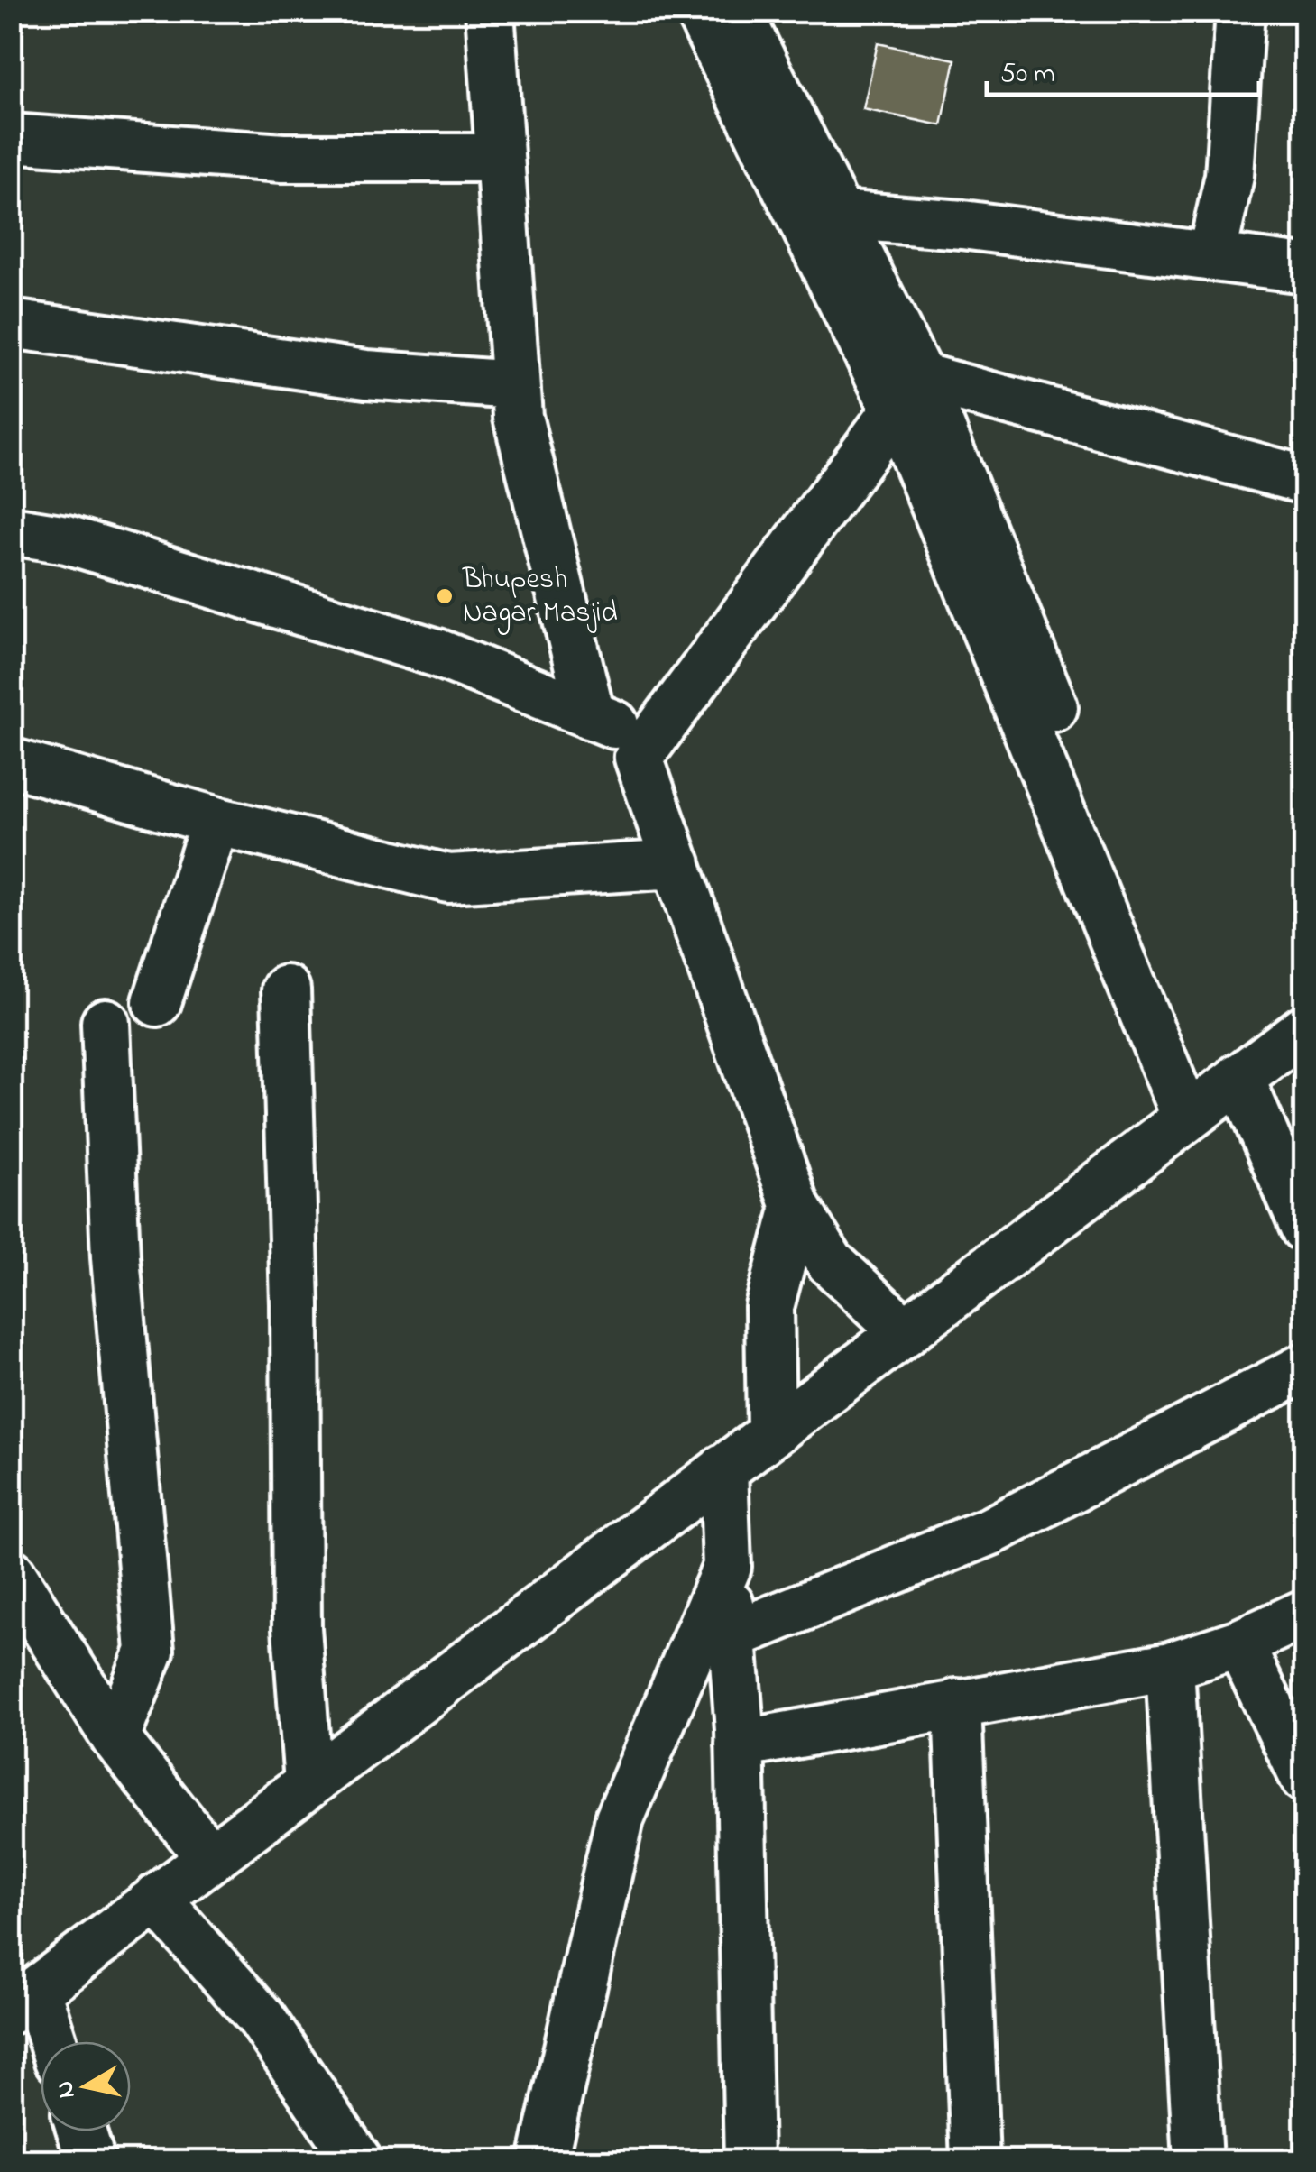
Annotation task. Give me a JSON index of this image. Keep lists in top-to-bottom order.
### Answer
{
  "places": ["Bhupesh Nagar Masjid"],
  "scale_bar": "50 m",
  "north": "left"
}
